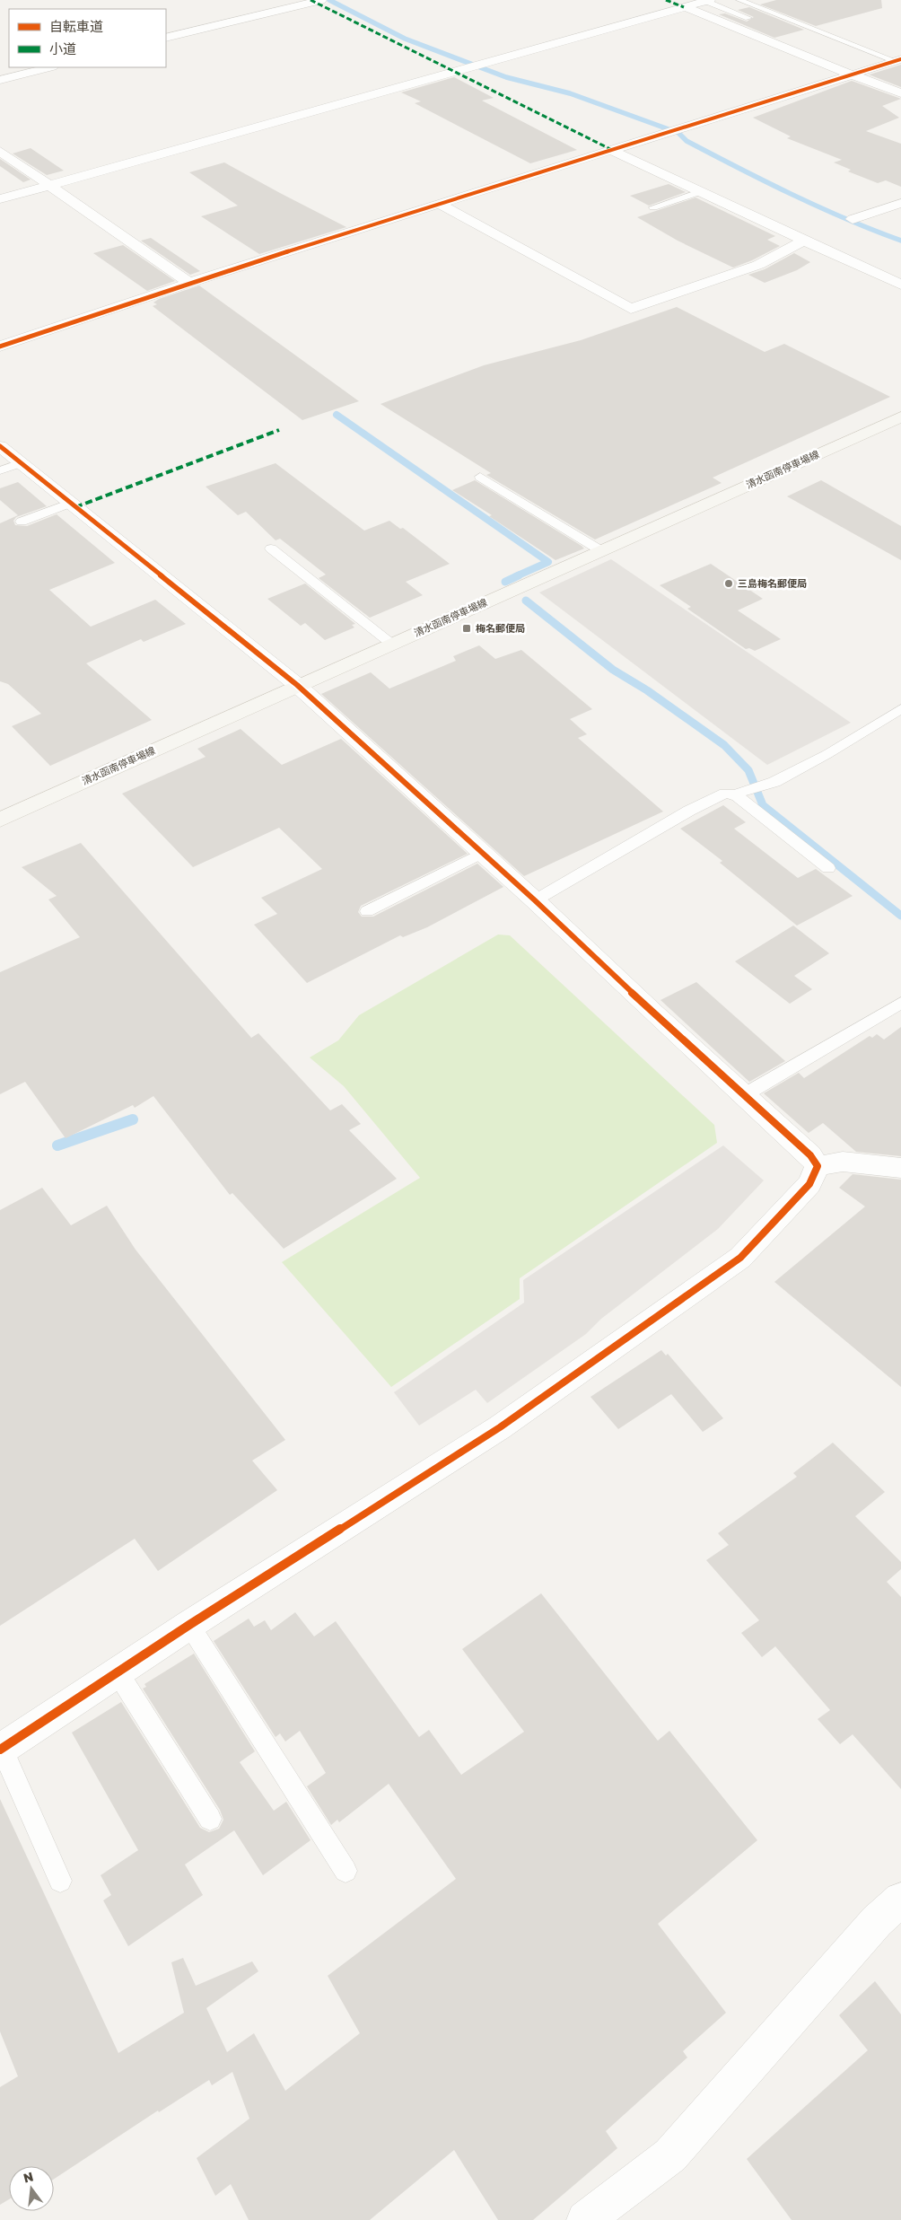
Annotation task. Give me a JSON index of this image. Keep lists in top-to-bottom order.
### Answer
{
  "streets": {
    "main road": ["清水函南停車場線"]
  },
  "places": {
    "other": ["三島梅名郵便局"],
    "transit": ["梅名郵便局"]
  },
  "legend": ["自転車道", "小道"],
  "north": "top"
}
